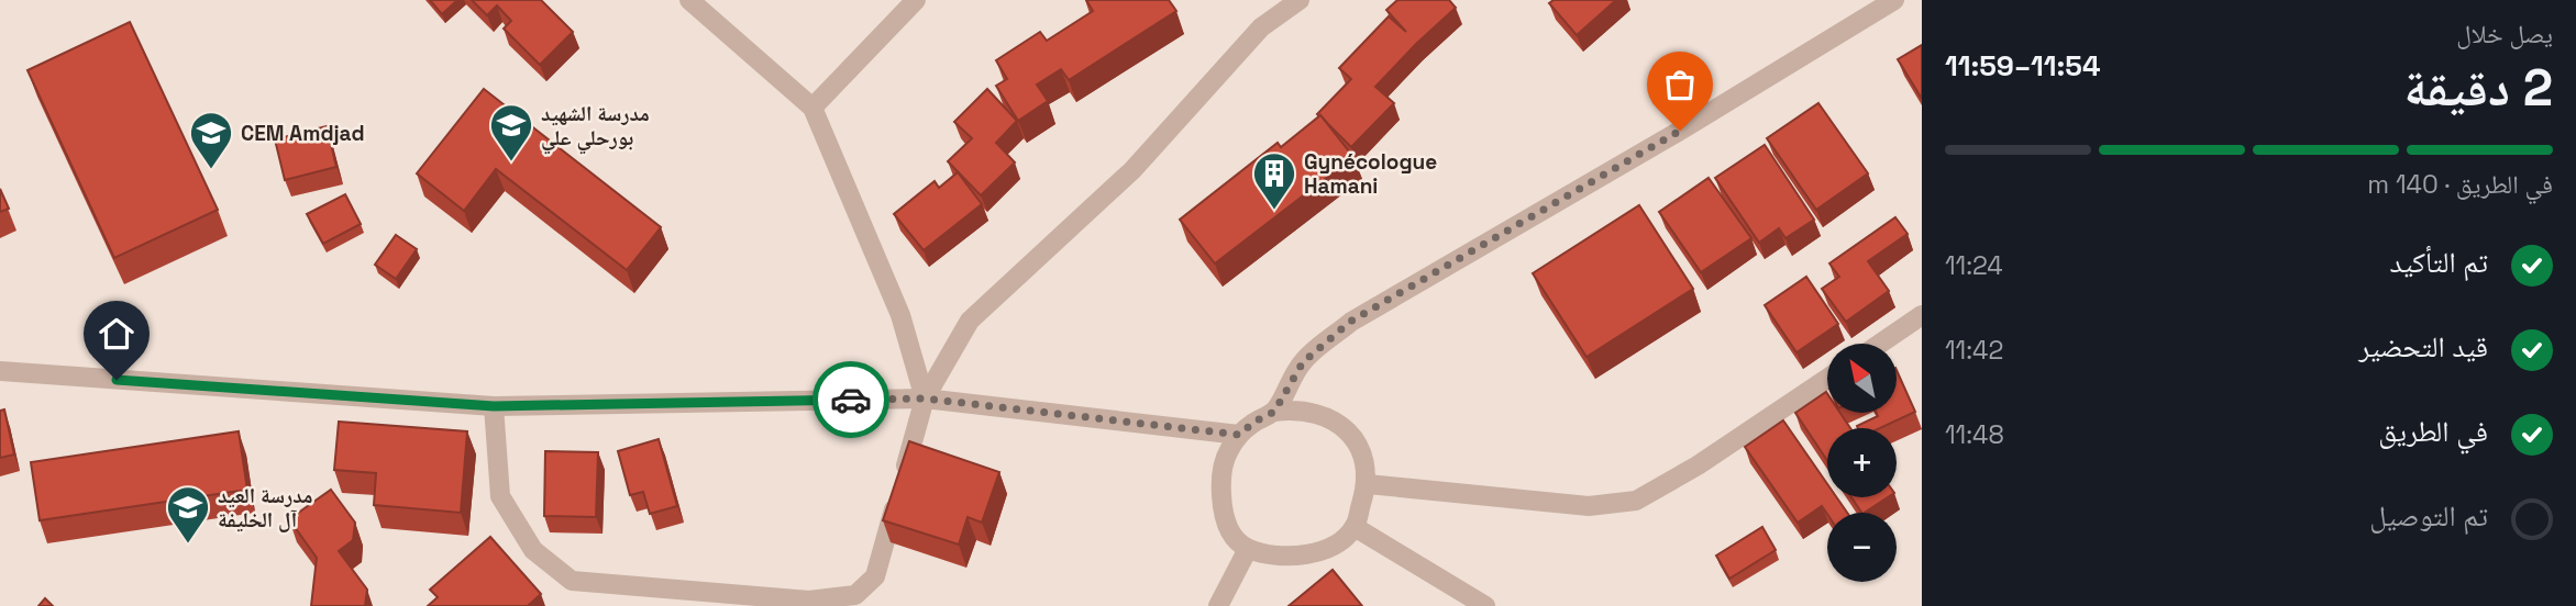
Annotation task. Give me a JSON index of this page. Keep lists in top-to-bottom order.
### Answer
{
  "places": {
    "school or university": ["مدرسة الشهيد بورحلي علي", "CEM Amdjad", "مدرسة العيد آل الخليفة"],
    "building": ["Gynécologue Hamani"]
  },
  "north": "top left",
  "page": {
    "heading": ["2 دقيقة", "يصل خلال", "11:54–11:59"],
    "bar": "في الطريق · 140 m",
    "list": [
      ["تم التأكيد", "11:24"],
      ["قيد التحضير", "11:42"],
      ["في الطريق", "11:48"],
      "تم التوصيل"
    ],
    "map_buttons": ["+", "−"]
  }
}
